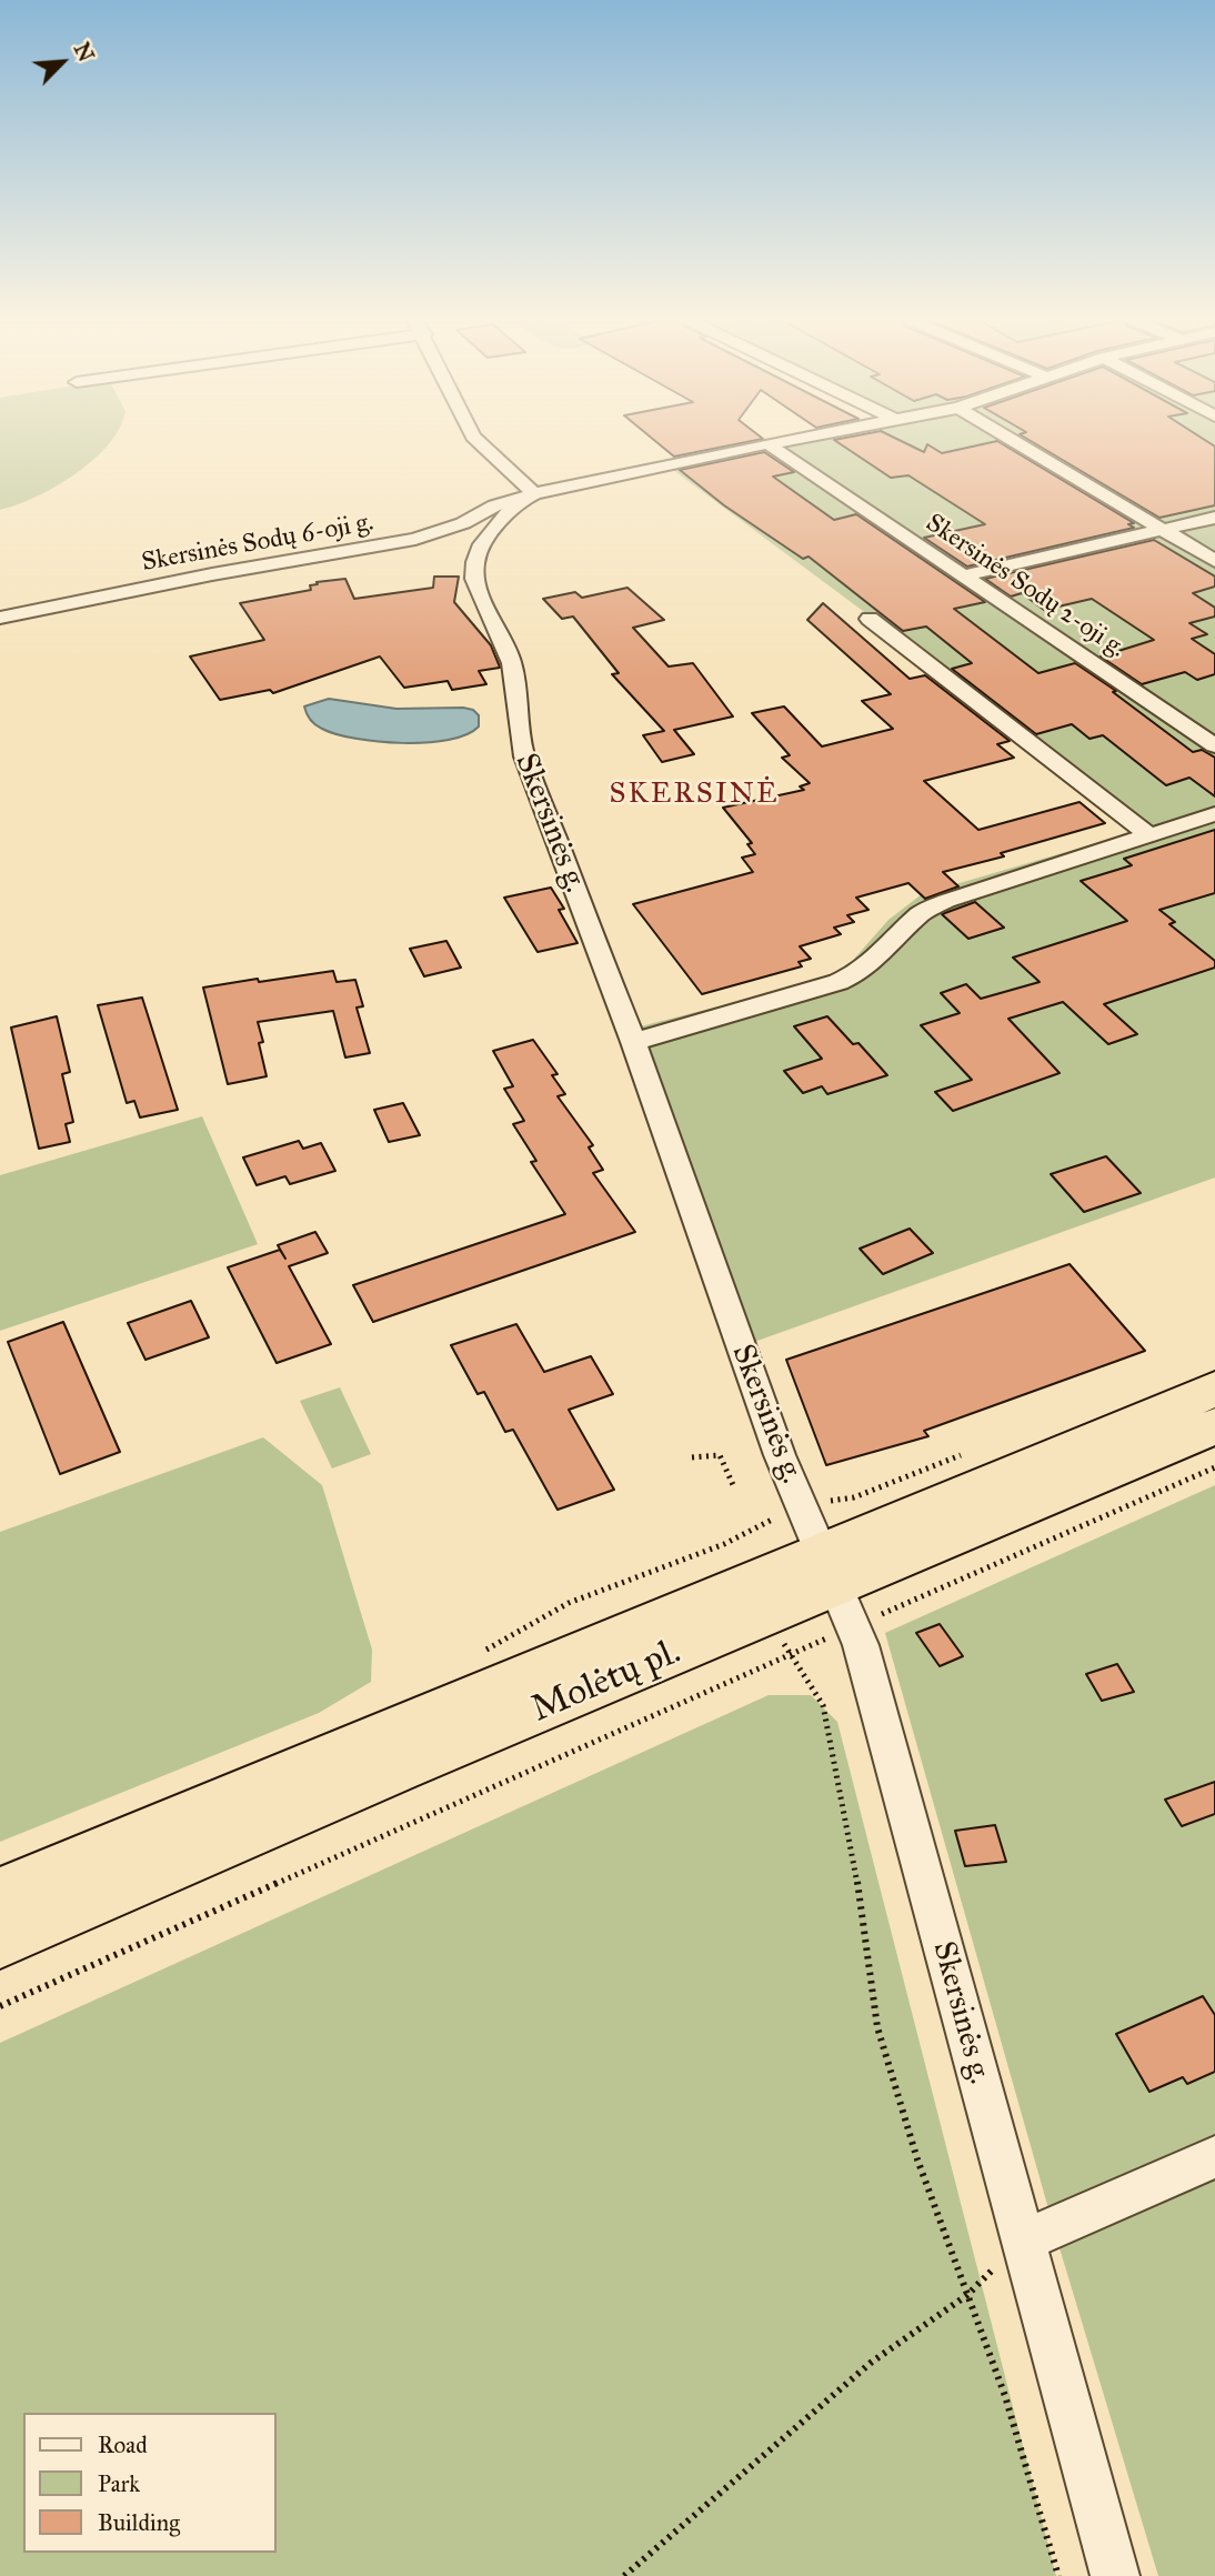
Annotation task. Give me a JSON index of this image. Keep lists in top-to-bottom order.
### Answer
{
  "streets": {
    "highway": ["Molėtų pl."],
    "street": ["Skersinės Sodų 6-oji g.", "Skersinės Sodų 2-oji g.", "Skersinės g."]
  },
  "crossings": [
    ["Skersinės Sodų 6-oji g.", "Skersinės Sodų 2-oji g."],
    ["Skersinės Sodų 6-oji g.", "Skersinės g."],
    ["Skersinės g.", "Molėtų pl."]
  ],
  "districts": ["SKERSINĖ"],
  "legend": ["Road", "Park", "Building"],
  "north": "top right"
}
